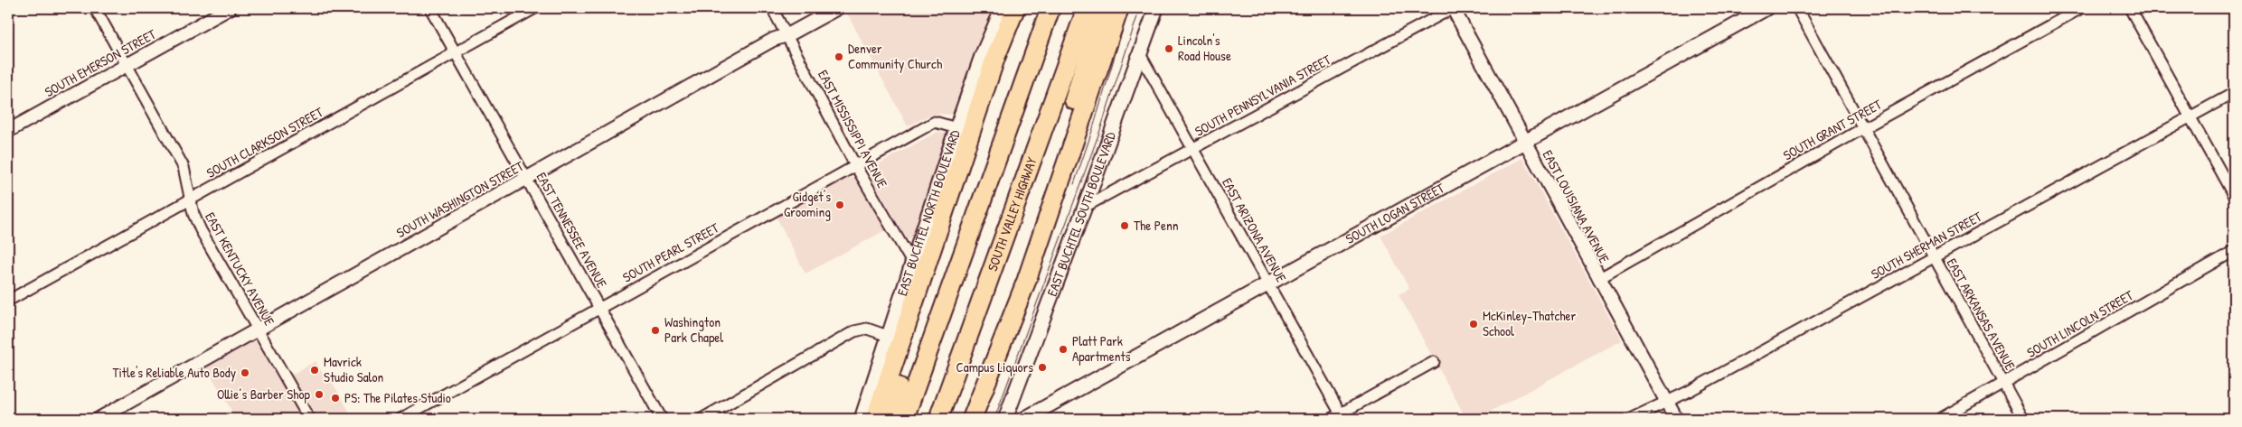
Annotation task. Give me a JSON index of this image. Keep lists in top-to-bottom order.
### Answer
{
  "streets": {
    "highway": ["SOUTH VALLEY HIGHWAY"],
    "main road": ["EAST BUCHTEL NORTH BOULEVARD", "SOUTH LOGAN STREET", "EAST BUCHTEL SOUTH BOULEVARD"],
    "street": [
      "SOUTH EMERSON STREET",
      "SOUTH PENNSYLVANIA STREET",
      "EAST MISSISSIPPI AVENUE",
      "SOUTH GRANT STREET",
      "SOUTH CLARKSON STREET",
      "SOUTH WASHINGTON STREET",
      "EAST LOUISIANA AVENUE",
      "EAST TENNESSEE AVENUE",
      "EAST ARIZONA AVENUE",
      "SOUTH SHERMAN STREET",
      "SOUTH PEARL STREET",
      "EAST KENTUCKY AVENUE",
      "EAST ARKANSAS AVENUE",
      "SOUTH LINCOLN STREET"
    ]
  },
  "crossings": [
    ["SOUTH EMERSON STREET", "EAST KENTUCKY AVENUE"],
    ["SOUTH PENNSYLVANIA STREET", "EAST LOUISIANA AVENUE"],
    ["SOUTH PENNSYLVANIA STREET", "EAST BUCHTEL SOUTH BOULEVARD"],
    ["SOUTH PENNSYLVANIA STREET", "EAST ARIZONA AVENUE"],
    ["EAST MISSISSIPPI AVENUE", "SOUTH WASHINGTON STREET"],
    ["EAST MISSISSIPPI AVENUE", "EAST BUCHTEL NORTH BOULEVARD"],
    ["EAST MISSISSIPPI AVENUE", "SOUTH PEARL STREET"],
    ["SOUTH GRANT STREET", "EAST LOUISIANA AVENUE"],
    ["SOUTH GRANT STREET", "EAST ARKANSAS AVENUE"],
    ["SOUTH CLARKSON STREET", "EAST TENNESSEE AVENUE"],
    ["SOUTH CLARKSON STREET", "EAST KENTUCKY AVENUE"],
    ["SOUTH WASHINGTON STREET", "EAST TENNESSEE AVENUE"],
    ["SOUTH WASHINGTON STREET", "EAST KENTUCKY AVENUE"],
    ["EAST LOUISIANA AVENUE", "SOUTH LOGAN STREET"],
    ["EAST LOUISIANA AVENUE", "SOUTH SHERMAN STREET"],
    ["EAST BUCHTEL NORTH BOULEVARD", "SOUTH PEARL STREET"],
    ["SOUTH LOGAN STREET", "EAST ARIZONA AVENUE"],
    ["EAST BUCHTEL SOUTH BOULEVARD", "EAST ARIZONA AVENUE"],
    ["EAST TENNESSEE AVENUE", "SOUTH PEARL STREET"],
    ["SOUTH SHERMAN STREET", "EAST ARKANSAS AVENUE"],
    ["EAST ARKANSAS AVENUE", "SOUTH LINCOLN STREET"]
  ],
  "places": [
    "Lincoln's Road House",
    "Denver Community Church",
    "Gidget's Grooming",
    "The Penn",
    "McKinley-Thatcher School",
    "Washington Park Chapel",
    "Platt Park Apartments",
    "Campus Liquors",
    "Mavrick Studio Salon",
    "Title's Reliable Auto Body",
    "Ollie’s Barber Shop",
    "PS: The Pilates Studio"
  ]
}
